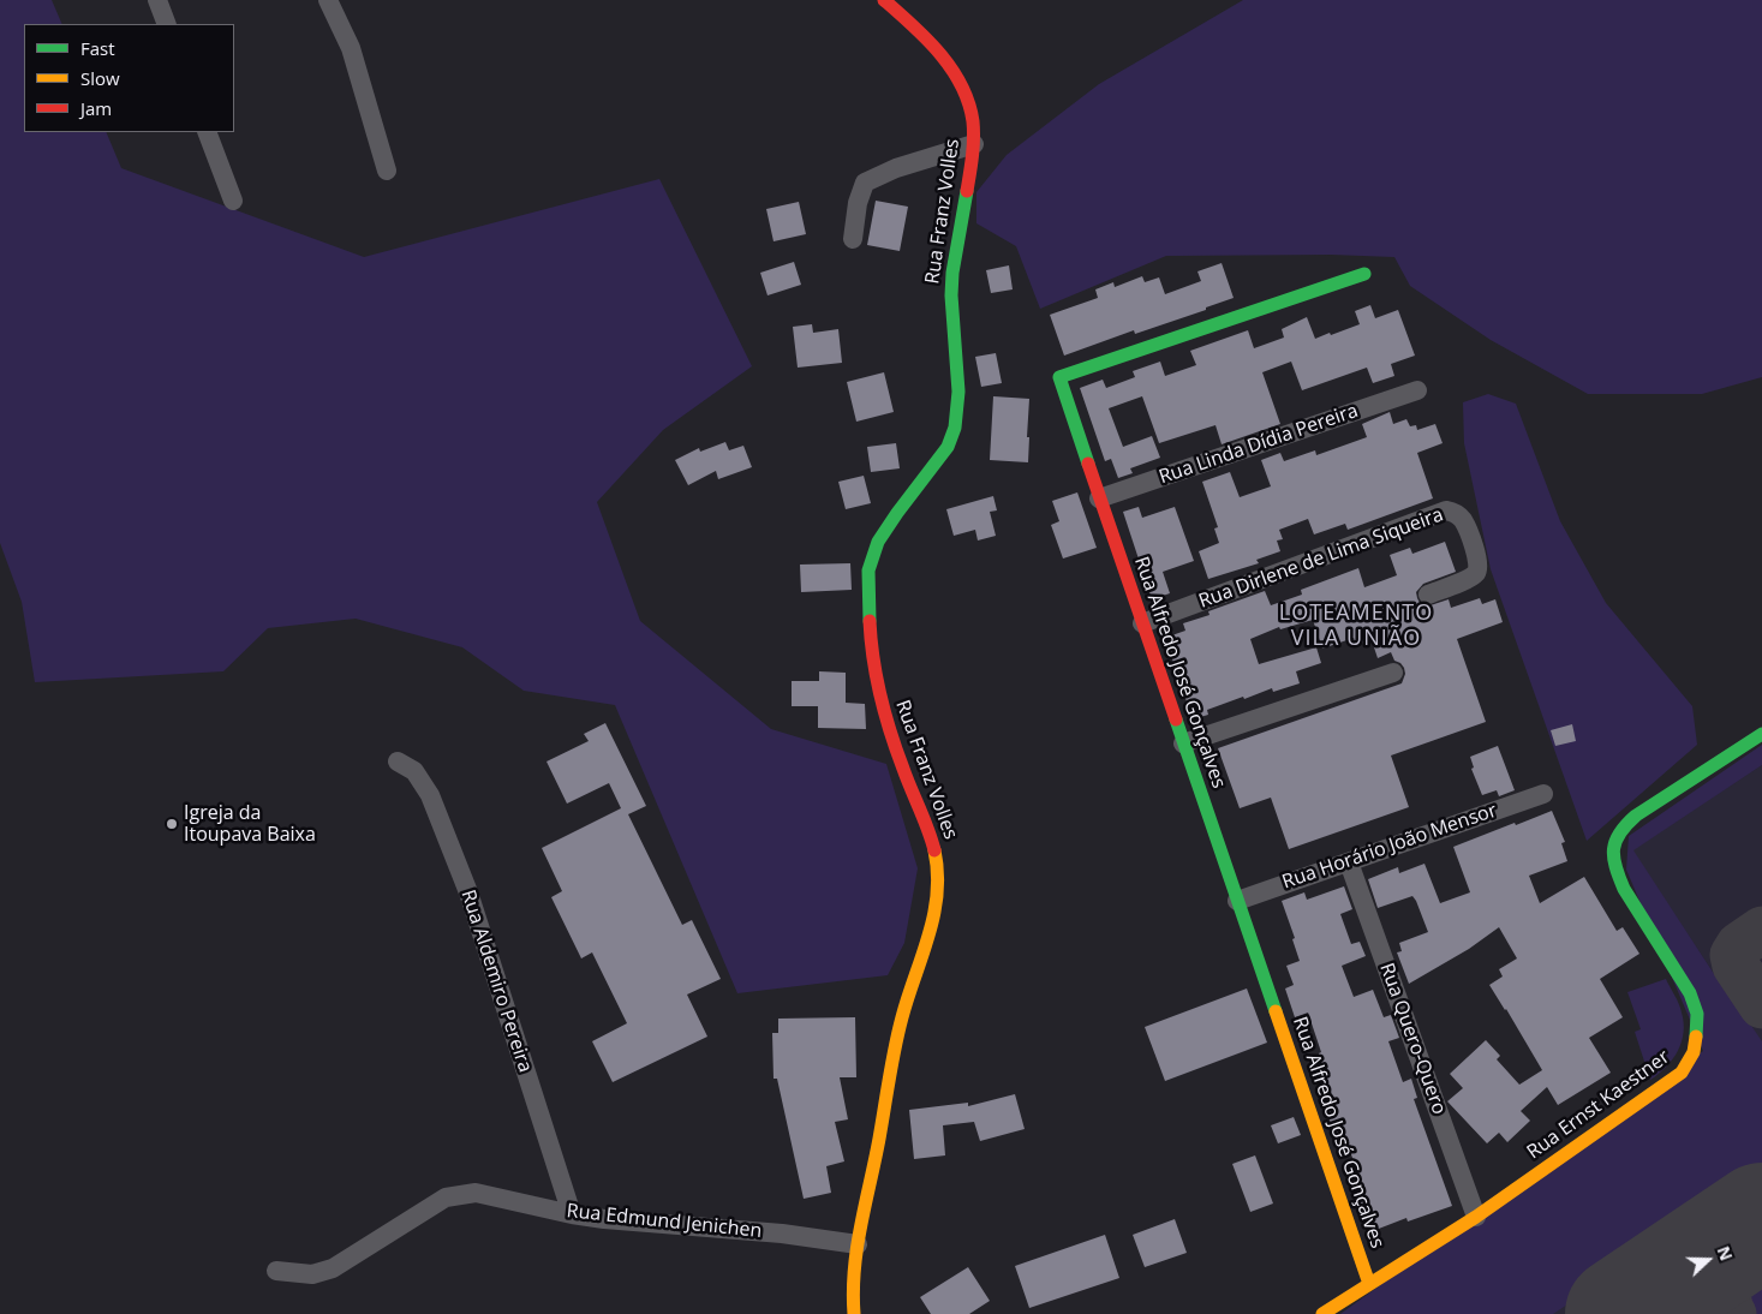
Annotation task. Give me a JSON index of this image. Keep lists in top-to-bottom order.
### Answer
{
  "streets": {
    "street": [
      "Rua Franz Volles",
      "Rua Linda Dídia Pereira",
      "Rua Dirlene de Lima Siqueira",
      "Rua Alfredo José Gonçalves",
      "Rua Horário João Mensor",
      "Rua Aldemiro Pereira",
      "Rua Quero-Quero",
      "Rua Ernst Kaestner",
      "Rua Edmund Jenichen"
    ]
  },
  "crossings": [
    ["Rua Franz Volles", "Rua Edmund Jenichen"],
    ["Rua Linda Dídia Pereira", "Rua Alfredo José Gonçalves"],
    ["Rua Dirlene de Lima Siqueira", "Rua Alfredo José Gonçalves"],
    ["Rua Alfredo José Gonçalves", "Rua Horário João Mensor"],
    ["Rua Alfredo José Gonçalves", "Rua Ernst Kaestner"],
    ["Rua Horário João Mensor", "Rua Quero-Quero"],
    ["Rua Aldemiro Pereira", "Rua Edmund Jenichen"],
    ["Rua Quero-Quero", "Rua Ernst Kaestner"]
  ],
  "districts": ["LOTEAMENTO VILA UNIÃO"],
  "places": ["Igreja da Itoupava Baixa"],
  "legend": ["Fast", "Slow", "Jam"],
  "north": "right"
}
